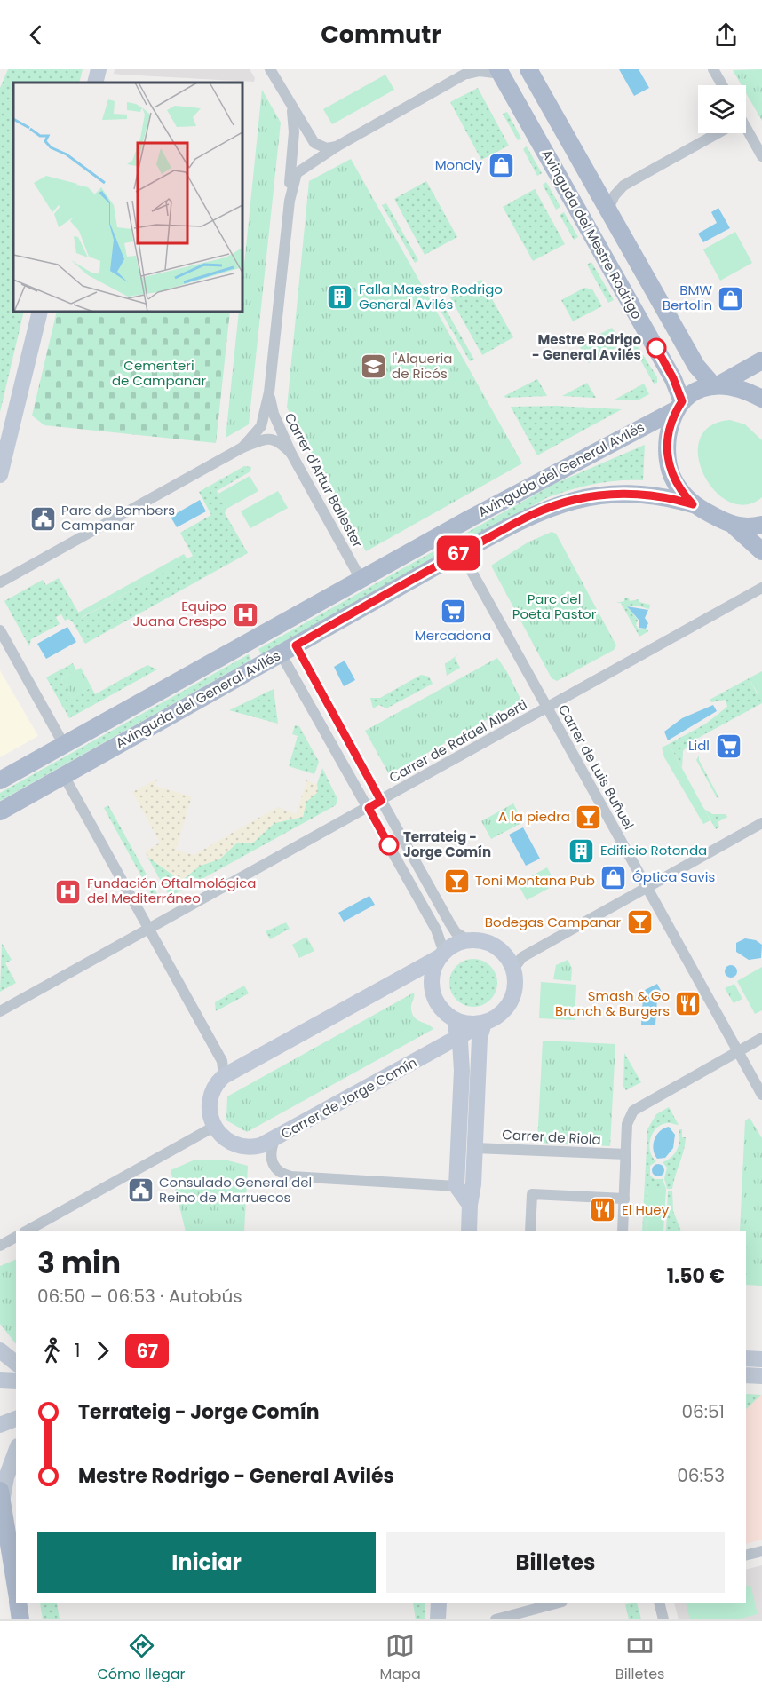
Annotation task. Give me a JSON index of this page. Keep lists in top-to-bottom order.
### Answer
{
  "streets": {
    "main road": ["Avinguda del Mestre Rodrigo", "Avinguda del General Avilés"],
    "street": [
      "Carrer d'Artur Ballester",
      "Carrer de Rafael Alberti",
      "Carrer de Luis Buñuel",
      "Carrer de Jorge Comín",
      "Carrer de Riola"
    ]
  },
  "crossings": [
    ["Avinguda del Mestre Rodrigo", "Avinguda del General Avilés"],
    ["Avinguda del Mestre Rodrigo", "Carrer d'Artur Ballester"],
    ["Avinguda del General Avilés", "Carrer d'Artur Ballester"],
    ["Avinguda del General Avilés", "Carrer de Luis Buñuel"],
    ["Carrer de Rafael Alberti", "Carrer de Luis Buñuel"]
  ],
  "parks": ["Cementeri de Campanar", "Parc del Poeta Pastor"],
  "places": {
    "shop": ["Moncly", "BMW Bertolin", "Óptica Savis"],
    "building": ["Falla Maestro Rodrigo General Avilés", "Edificio Rotonda"],
    "other": ["Mestre Rodrigo - General Avilés", "Terrateig - Jorge Comín"],
    "school or university": ["l'Alqueria de Ricós"],
    "public building": ["Parc de Bombers Campanar", "Consulado General del Reino de Marruecos"],
    "supermarket": ["Mercadona", "Lidl"],
    "hospital": ["Equipo Juana Crespo", "Fundación Oftalmológica del Mediterráneo"],
    "bar": ["A la piedra", "Toni Montana Pub", "Bodegas Campanar"],
    "restaurant": ["Smash & Go Brunch & Burgers", "El Huey"]
  },
  "lines": ["bus line 67"],
  "page": {
    "header": "Commutr",
    "on_map": "67",
    "heading": ["3 min", "06:50 – 06:53 · Autobús", "1.50 €"],
    "legs": ["1", "67"],
    "list": [
      {
        "name": "Terrateig - Jorge Comín",
        "value": "06:51"
      },
      {
        "name": "Mestre Rodrigo - General Avilés",
        "value": "06:53"
      }
    ],
    "buttons": ["Iniciar", "Billetes"],
    "tabs": ["Cómo llegar", "Mapa", "Billetes"]
  }
}
